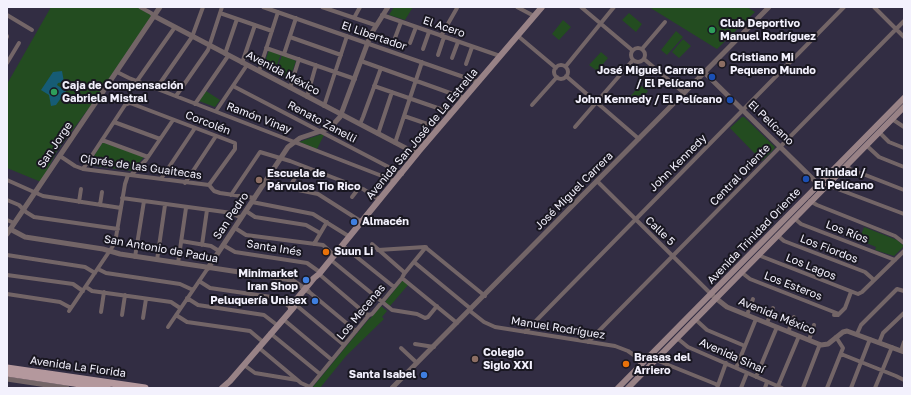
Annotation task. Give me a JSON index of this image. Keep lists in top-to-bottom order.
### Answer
{
  "streets": {
    "main road": ["Avenida San José de La Estrella", "Avenida Trinidad Oriente", "Avenida La Florida"],
    "street": [
      "El Acero",
      "El Libertador",
      "Avenida México",
      "Ramón Vinay",
      "Renato Zanelli",
      "Corcolén",
      "El Pelícano",
      "San Jorge",
      "John Kennedy",
      "Ciprés de las Guaitecas",
      "Central Oriente",
      "José Miguel Carrera",
      "San Pedro",
      "Calle 5",
      "Los Ríos",
      "Santa Inés",
      "San Antonio de Padua",
      "Los Fiordos",
      "Los Lagos",
      "Los Esteros",
      "Los Mecenas",
      "Manuel Rodríguez",
      "Avenida Sinaí"
    ]
  },
  "crossings": [
    ["El Acero", "Avenida San José de La Estrella"],
    ["El Libertador", "Avenida San José de La Estrella"],
    ["Avenida México", "Avenida San José de La Estrella"],
    ["Avenida México", "San Jorge"],
    ["Avenida México", "Calle 5"],
    ["Avenida México", "Avenida Trinidad Oriente"],
    ["Ramón Vinay", "Avenida San José de La Estrella"],
    ["Ramón Vinay", "San Jorge"],
    ["Ramón Vinay", "San Pedro"],
    ["Renato Zanelli", "Avenida San José de La Estrella"],
    ["Corcolén", "Ciprés de las Guaitecas"],
    ["El Pelícano", "John Kennedy"],
    ["El Pelícano", "Central Oriente"],
    ["El Pelícano", "José Miguel Carrera"],
    ["El Pelícano", "Avenida Trinidad Oriente"],
    ["Avenida San José de La Estrella", "Santa Inés"],
    ["Avenida San José de La Estrella", "San Antonio de Padua"],
    ["San Jorge", "Ciprés de las Guaitecas"],
    ["San Jorge", "San Antonio de Padua"],
    ["John Kennedy", "Calle 5"],
    ["John Kennedy", "Manuel Rodríguez"],
    ["Central Oriente", "Calle 5"],
    ["Central Oriente", "Manuel Rodríguez"],
    ["José Miguel Carrera", "Calle 5"],
    ["José Miguel Carrera", "Manuel Rodríguez"],
    ["San Pedro", "Santa Inés"],
    ["San Pedro", "San Antonio de Padua"],
    ["Calle 5", "Avenida Trinidad Oriente"],
    ["Los Ríos", "Avenida Trinidad Oriente"],
    ["Avenida Trinidad Oriente", "Los Fiordos"],
    ["Avenida Trinidad Oriente", "Los Lagos"],
    ["Avenida Trinidad Oriente", "Los Esteros"],
    ["Avenida Trinidad Oriente", "Manuel Rodríguez"],
    ["Avenida Trinidad Oriente", "Avenida Sinaí"],
    ["Santa Inés", "Los Mecenas"],
    ["Los Fiordos", "Los Lagos"],
    ["Los Mecenas", "Manuel Rodríguez"]
  ],
  "places": [
    "Club Deportivo Manuel Rodríguez",
    "Cristiano Mi Pequeno Mundo",
    "José Miguel Carrera / El Pelícano",
    "Caja de Compensación Gabriela Mistral",
    "John Kennedy / El Pelícano",
    "Trinidad / El Pelícano",
    "Escuela de Párvulos Tio Rico",
    "Almacén",
    "Suun Li",
    "Minimarket Iran Shop",
    "Peluquería Unisex",
    "Colegio Siglo XXI",
    "Brasas del Arriero",
    "Santa Isabel"
  ]
}
